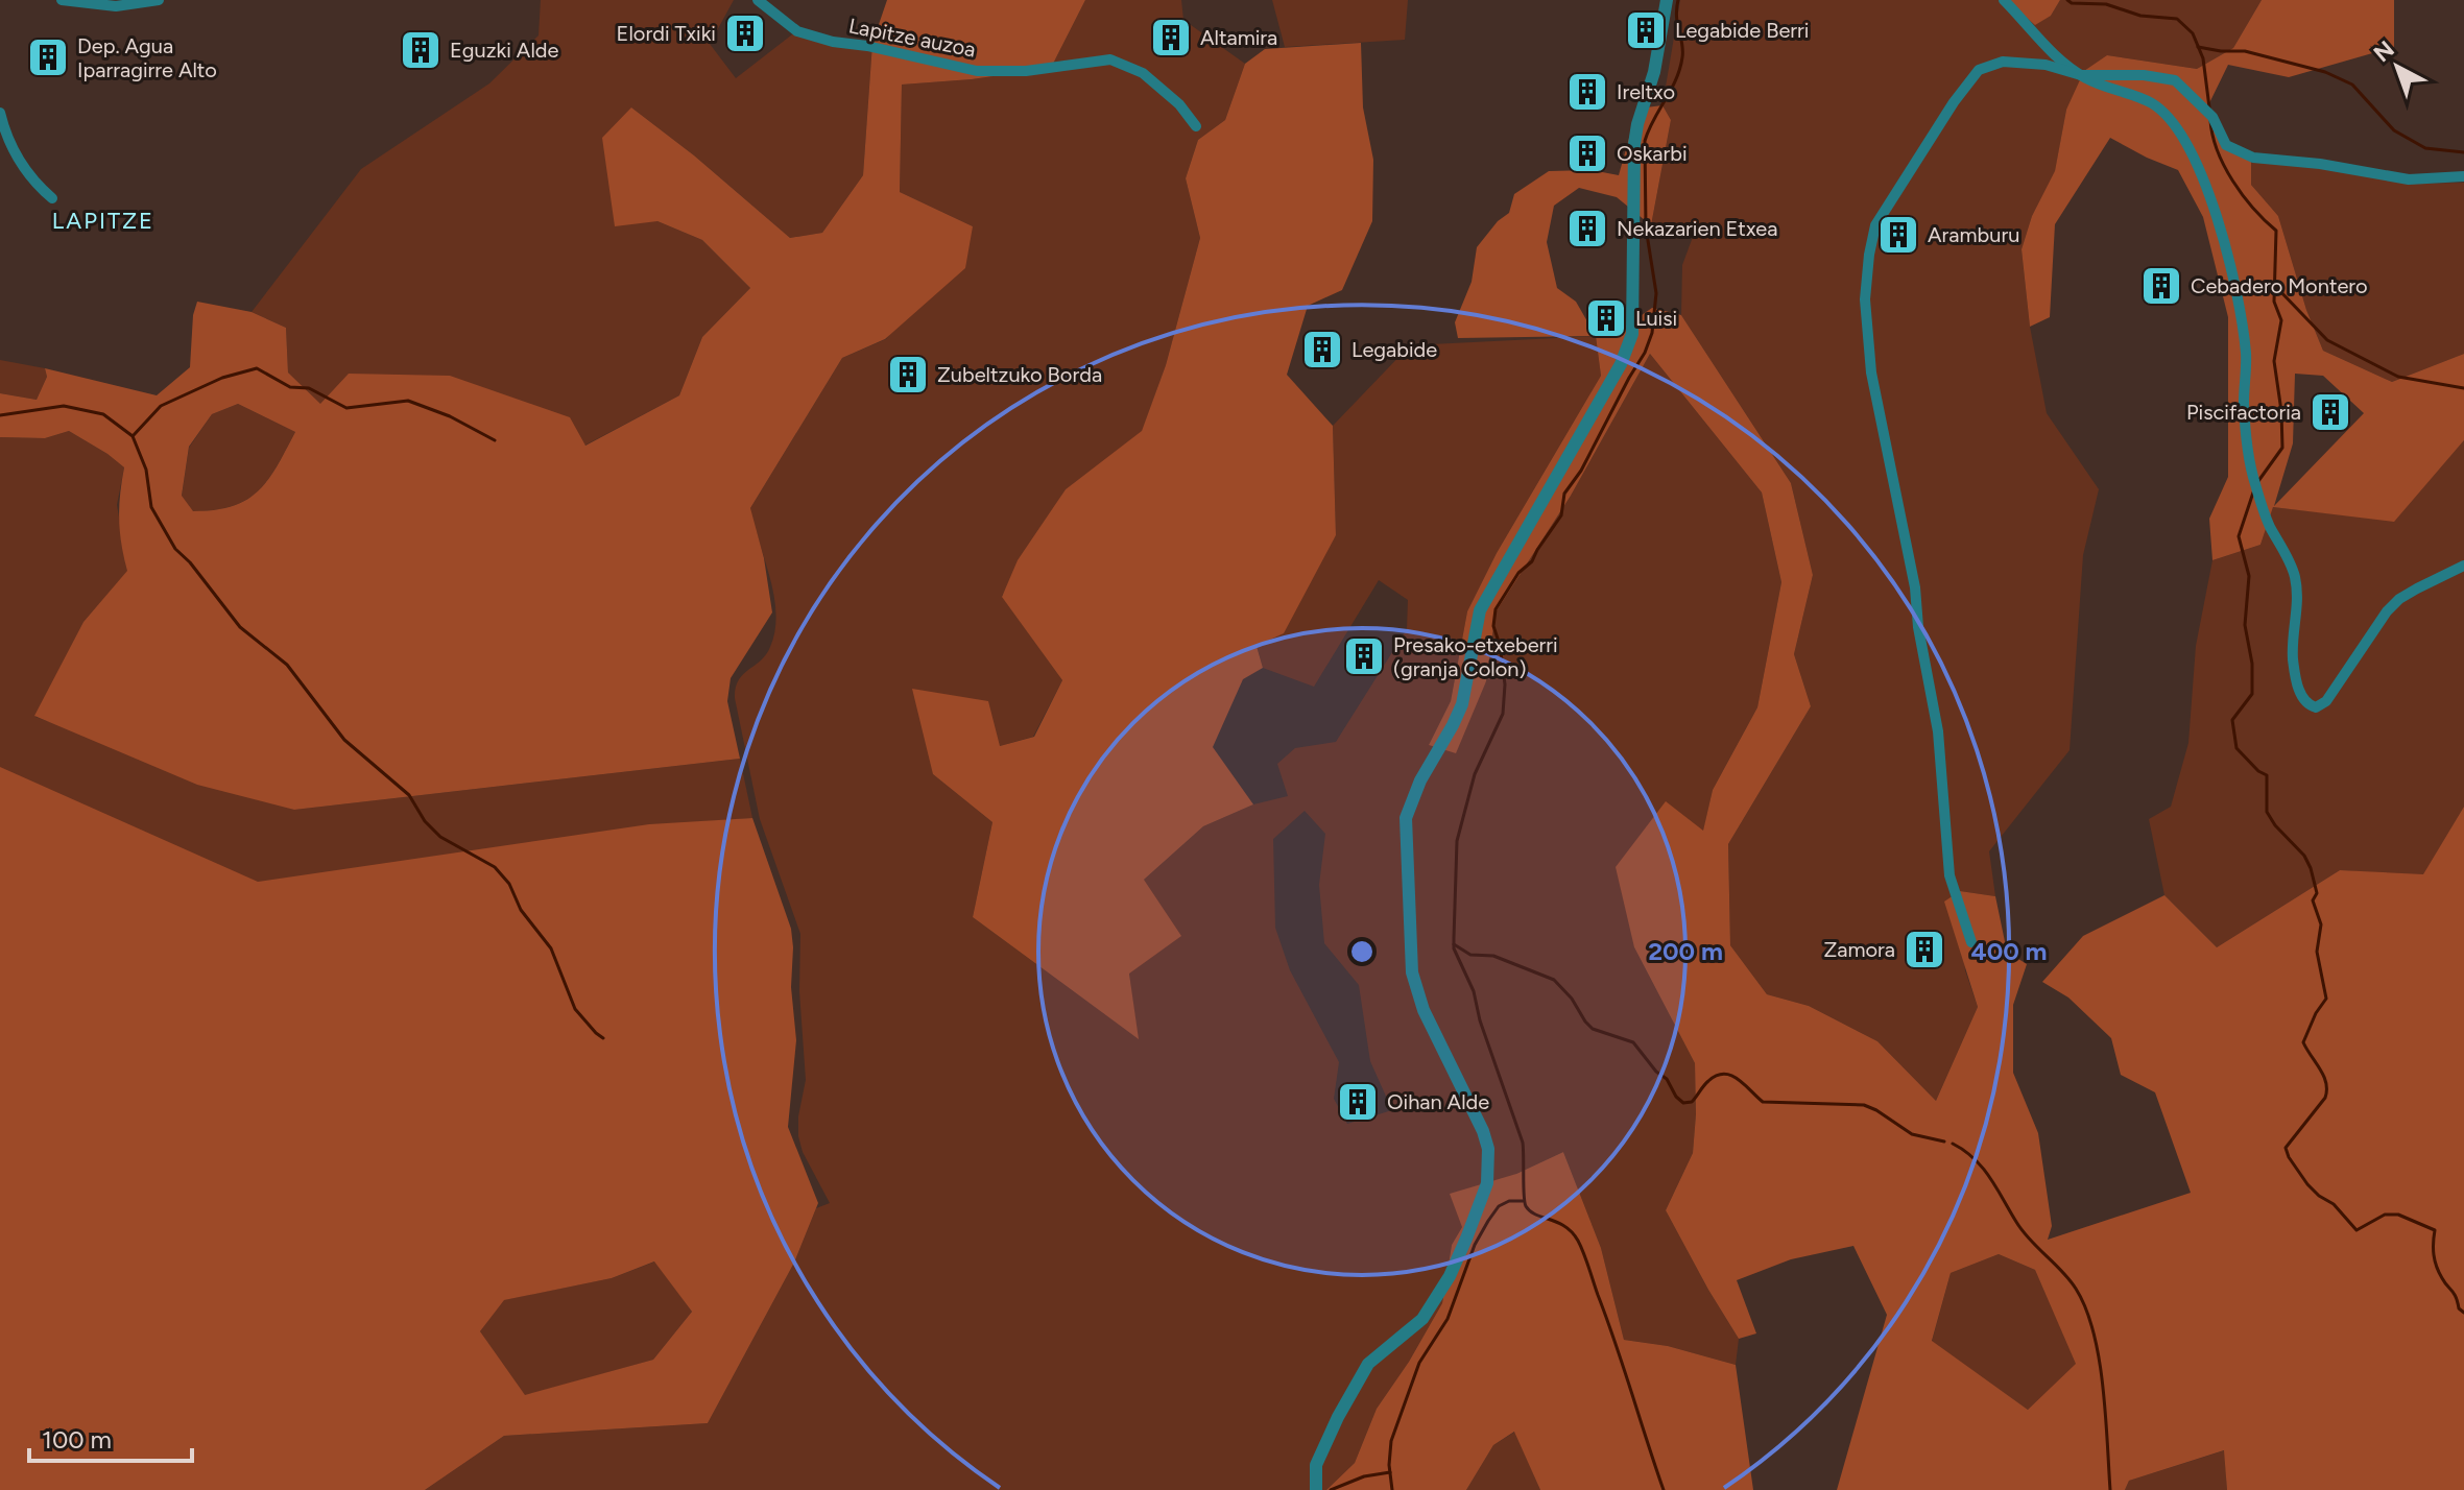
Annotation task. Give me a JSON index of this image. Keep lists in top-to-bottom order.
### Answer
{
  "streets": {
    "street": ["Lapitze auzoa"]
  },
  "districts": ["LAPITZE"],
  "places": {
    "building": [
      "Legabide Berri",
      "Elordi Txiki",
      "Altamira",
      "Eguzki Alde",
      "Dep. Agua Iparragirre Alto",
      "Ireltxo",
      "Oskarbi",
      "Nekazarien Etxea",
      "Aramburu",
      "Cebadero Montero",
      "Luisi",
      "Legabide",
      "Zubeltzuko Borda",
      "Piscifactoria",
      "Presako-etxeberri (granja Colon)",
      "Zamora",
      "Oihan Alde"
    ]
  },
  "scale_bar": "100 m",
  "north": "top left",
  "rings": ["200 m", "400 m"]
}
